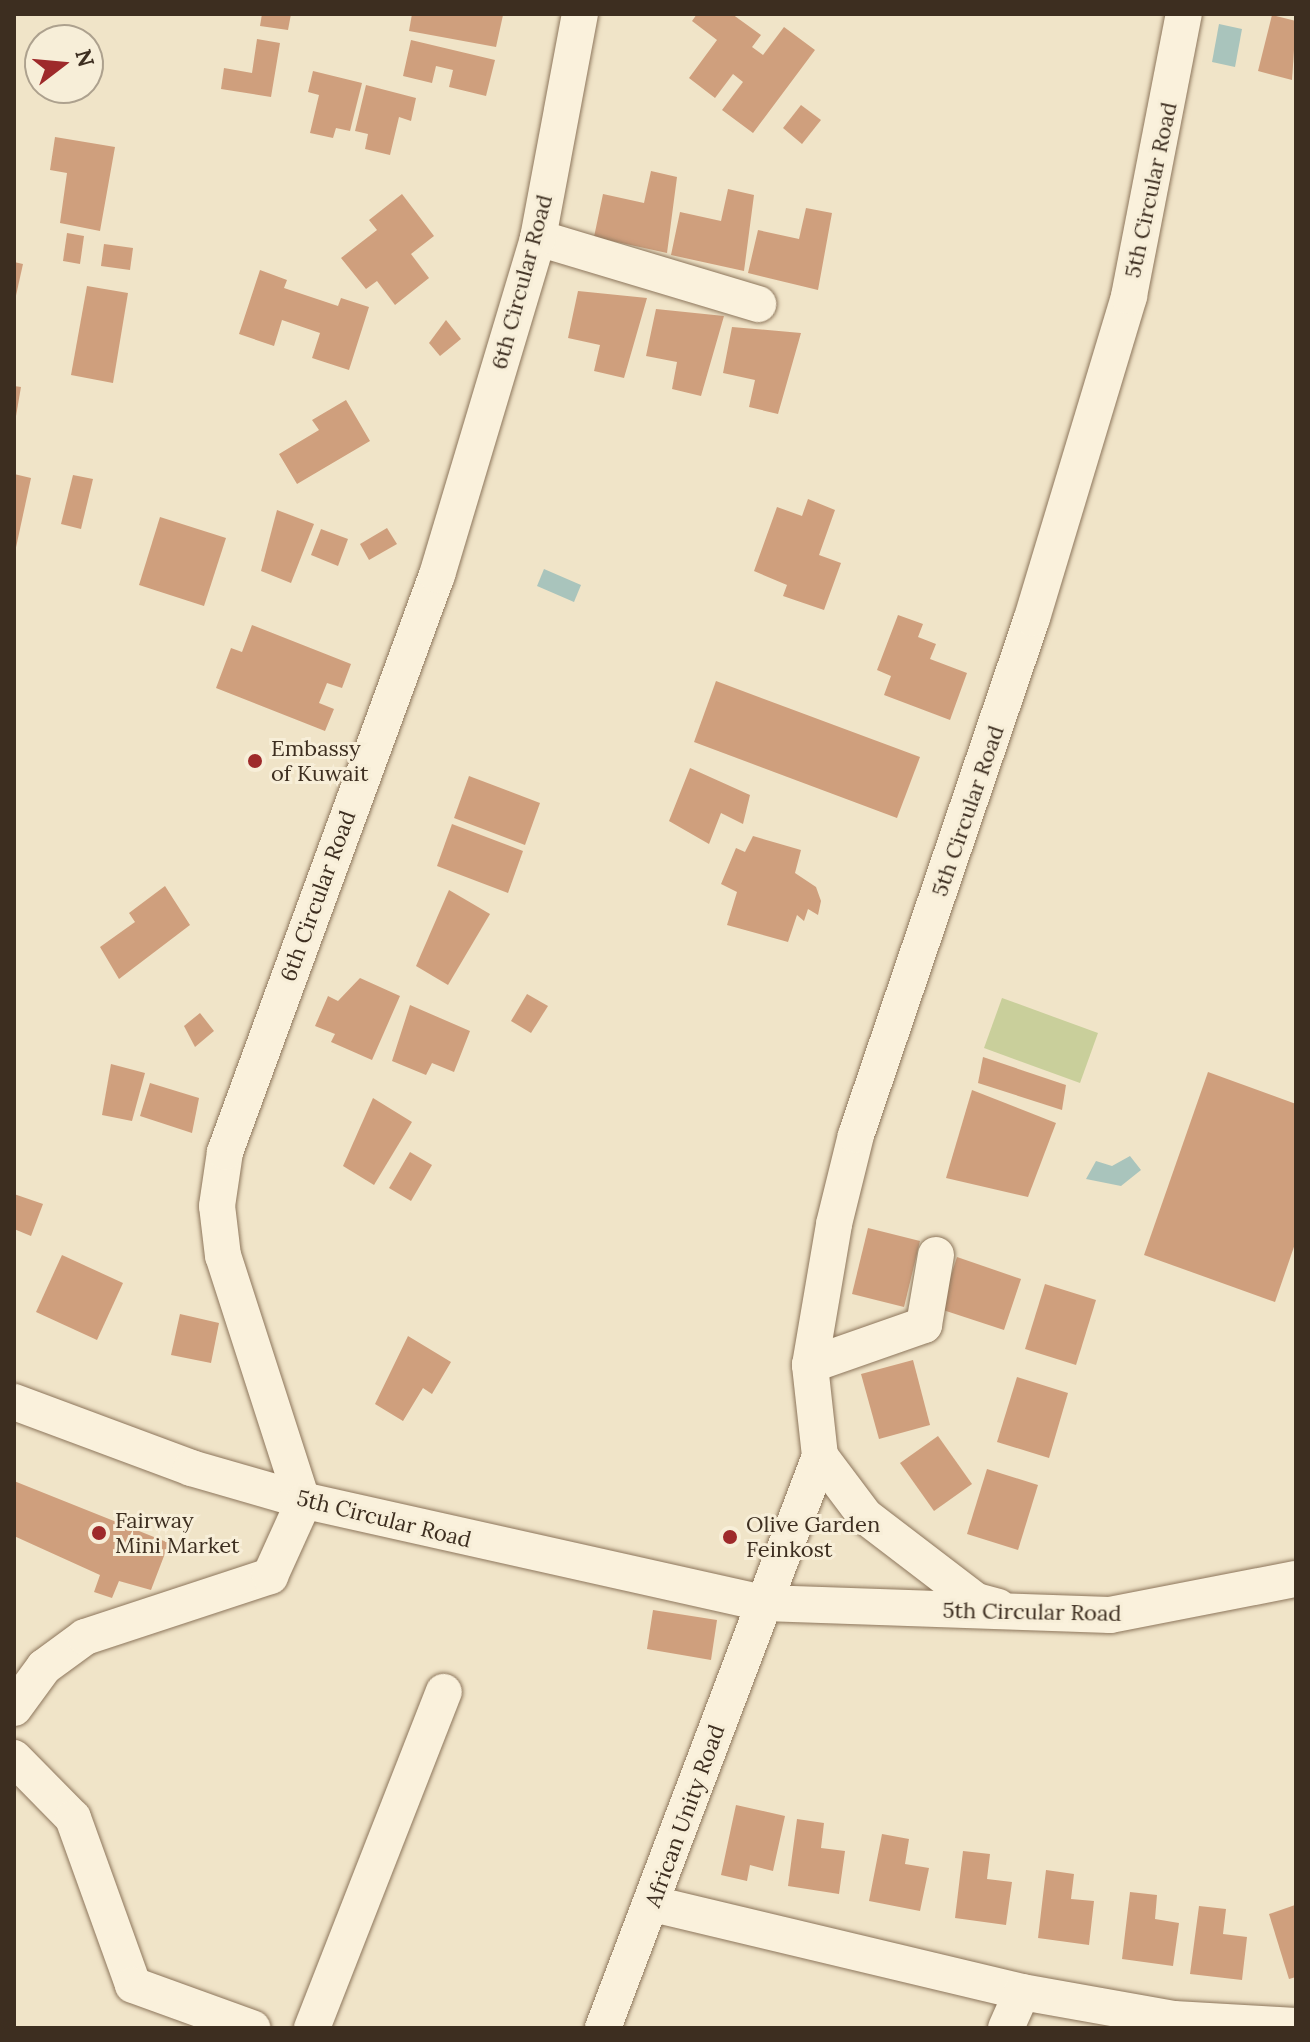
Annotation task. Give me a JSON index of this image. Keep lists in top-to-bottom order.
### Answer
{
  "streets": {
    "street": ["5th Circular Road", "6th Circular Road", "African Unity Road"]
  },
  "crossings": [
    ["5th Circular Road", "6th Circular Road"],
    ["5th Circular Road", "African Unity Road"]
  ],
  "places": ["Embassy of Kuwait", "Fairway Mini Market", "Olive Garden Feinkost"],
  "north": "right"
}
